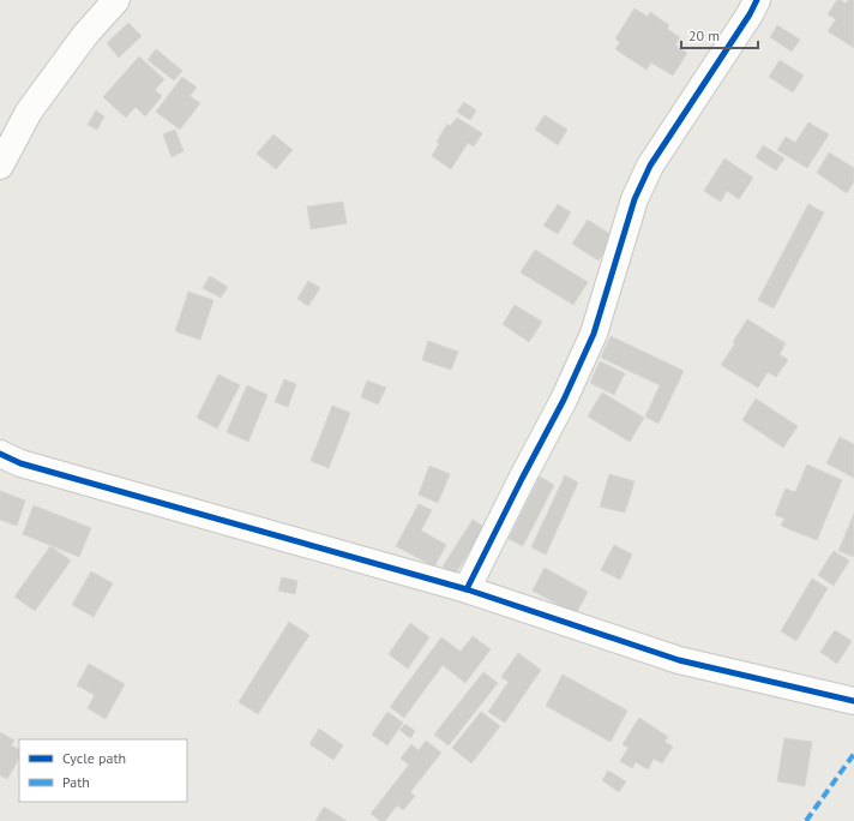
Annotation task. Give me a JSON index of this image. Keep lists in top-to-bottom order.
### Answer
{
  "legend": ["Cycle path", "Path"],
  "scale_bar": "20 m"
}
